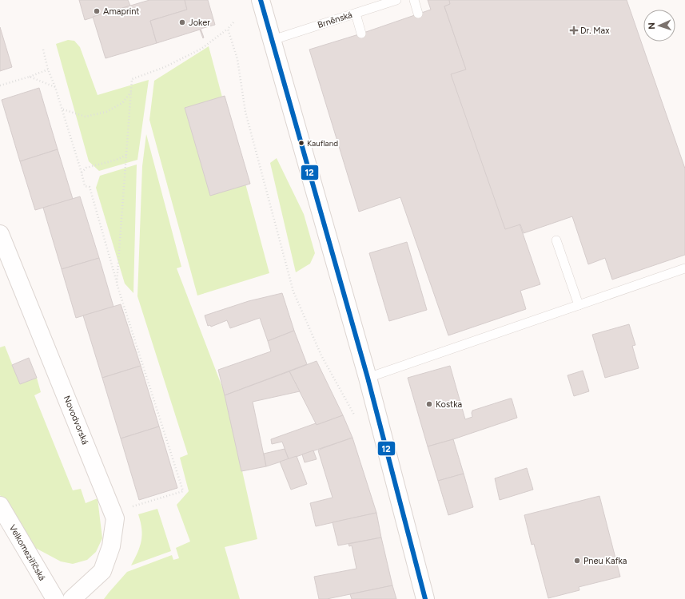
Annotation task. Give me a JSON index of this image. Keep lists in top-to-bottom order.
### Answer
{
  "streets": {
    "street": ["Novodvorská", "Velkomeziříčská"],
    "lane": ["Brněnská"]
  },
  "places": {
    "other": [
      "Amaprint",
      "Joker",
      "Kaufland",
      "Kostka",
      "Pneu Kafka"
    ],
    "health": ["Dr. Max"]
  },
  "lines": ["transit line 12"],
  "north": "left"
}
